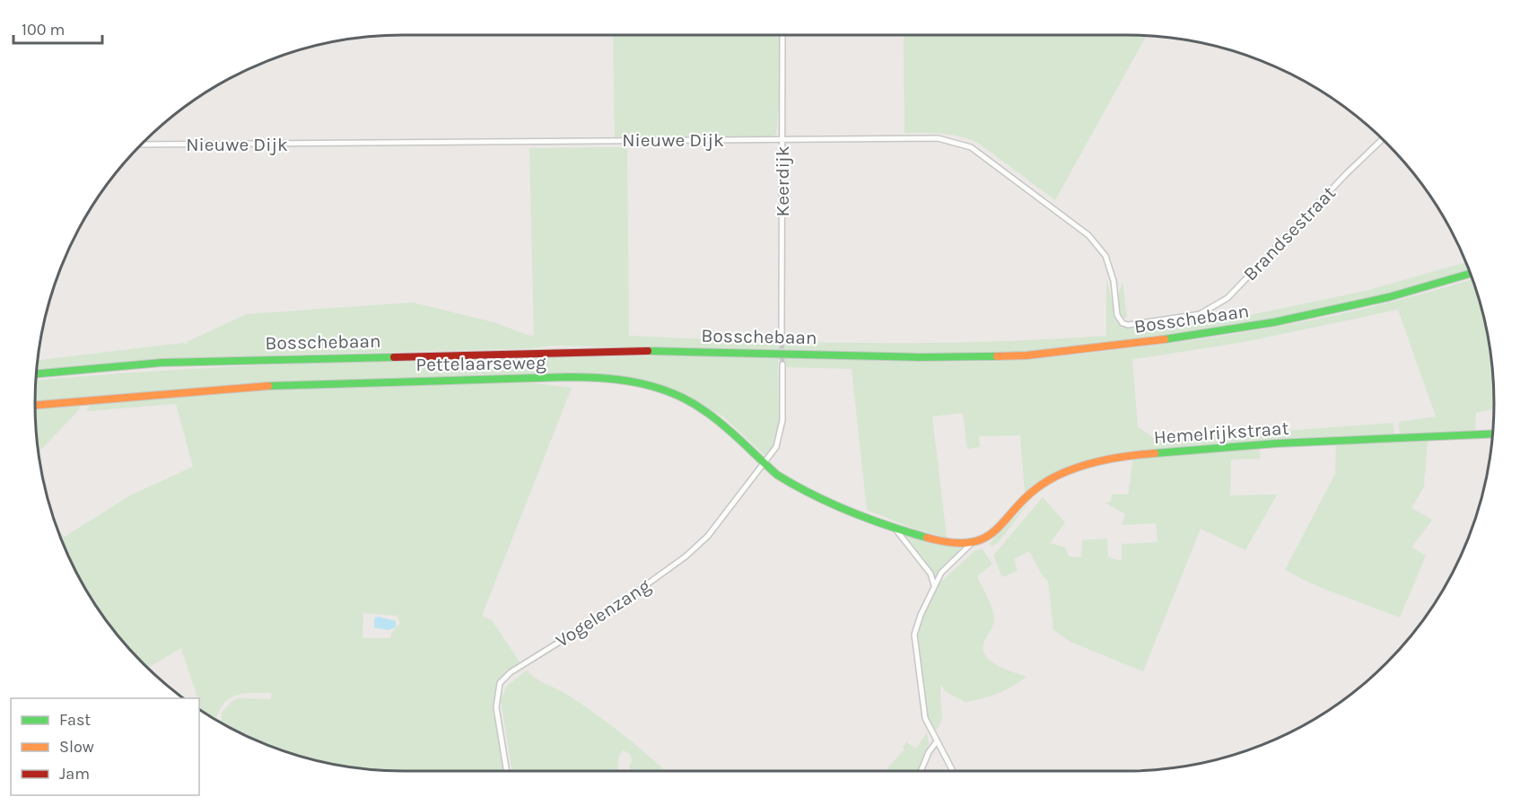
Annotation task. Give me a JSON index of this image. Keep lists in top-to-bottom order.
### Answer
{
  "streets": {
    "street": [
      "Nieuwe Dijk",
      "Keerdijk",
      "Brandsestraat",
      "Bosschebaan",
      "Pettelaarseweg",
      "Hemelrijkstraat",
      "Vogelenzang"
    ]
  },
  "crossings": [
    ["Nieuwe Dijk", "Keerdijk"],
    ["Nieuwe Dijk", "Brandsestraat"],
    ["Pettelaarseweg", "Hemelrijkstraat"],
    ["Pettelaarseweg", "Vogelenzang"]
  ],
  "legend": ["Fast", "Slow", "Jam"],
  "scale_bar": "100 m"
}
